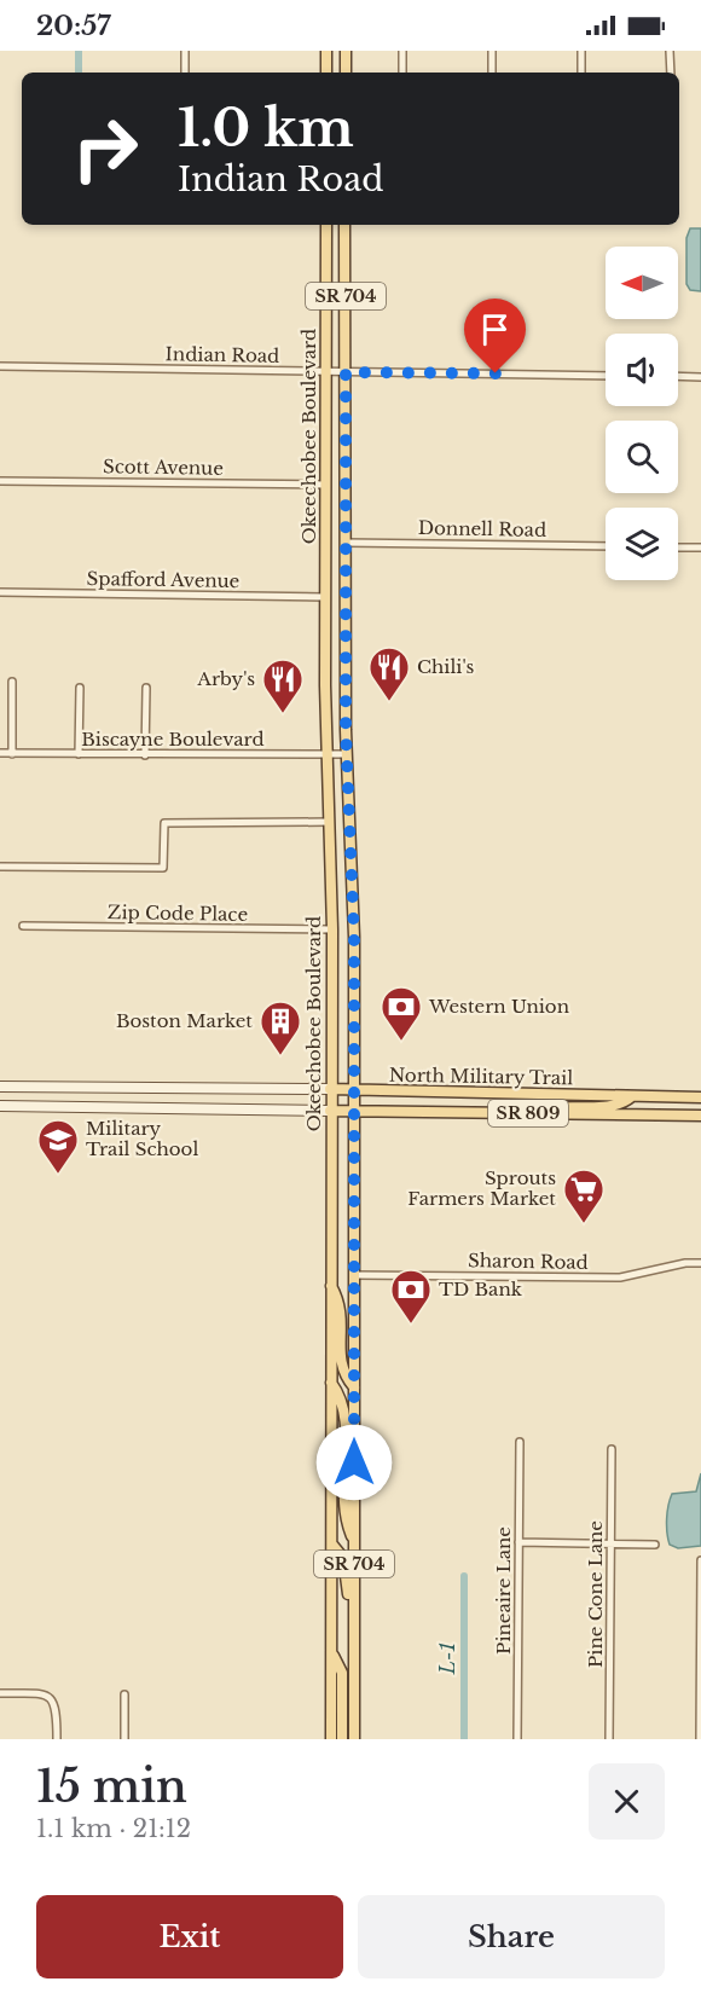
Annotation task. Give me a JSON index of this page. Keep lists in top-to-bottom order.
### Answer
{
  "streets": {
    "main road": [
      "SR 704",
      "Okeechobee Boulevard",
      "North Military Trail",
      "SR 809"
    ],
    "street": [
      "Indian Road",
      "Scott Avenue",
      "Donnell Road",
      "Spafford Avenue",
      "Biscayne Boulevard",
      "Zip Code Place",
      "Sharon Road",
      "Pineaire Lane",
      "Pine Cone Lane"
    ]
  },
  "crossings": [
    ["Indian Road", "Okeechobee Boulevard"],
    ["Okeechobee Boulevard", "Scott Avenue"],
    ["Okeechobee Boulevard", "Donnell Road"],
    ["Okeechobee Boulevard", "Spafford Avenue"],
    ["Okeechobee Boulevard", "Biscayne Boulevard"],
    ["Okeechobee Boulevard", "Zip Code Place"],
    ["Okeechobee Boulevard", "North Military Trail"],
    ["Okeechobee Boulevard", "Sharon Road"]
  ],
  "water": ["L-1"],
  "places": {
    "restaurant": ["Chili's", "Arby's"],
    "bank": ["Western Union", "TD Bank"],
    "building": ["Boston Market"],
    "school or university": ["Military Trail School"],
    "supermarket": ["Sprouts Farmers Market"]
  },
  "north": "left",
  "page": {
    "status": "20:57",
    "turn": ["1.0 km", "Indian Road"],
    "heading": ["15 min", "1.1 km · 21:12"],
    "buttons": ["Exit", "Share"]
  }
}
